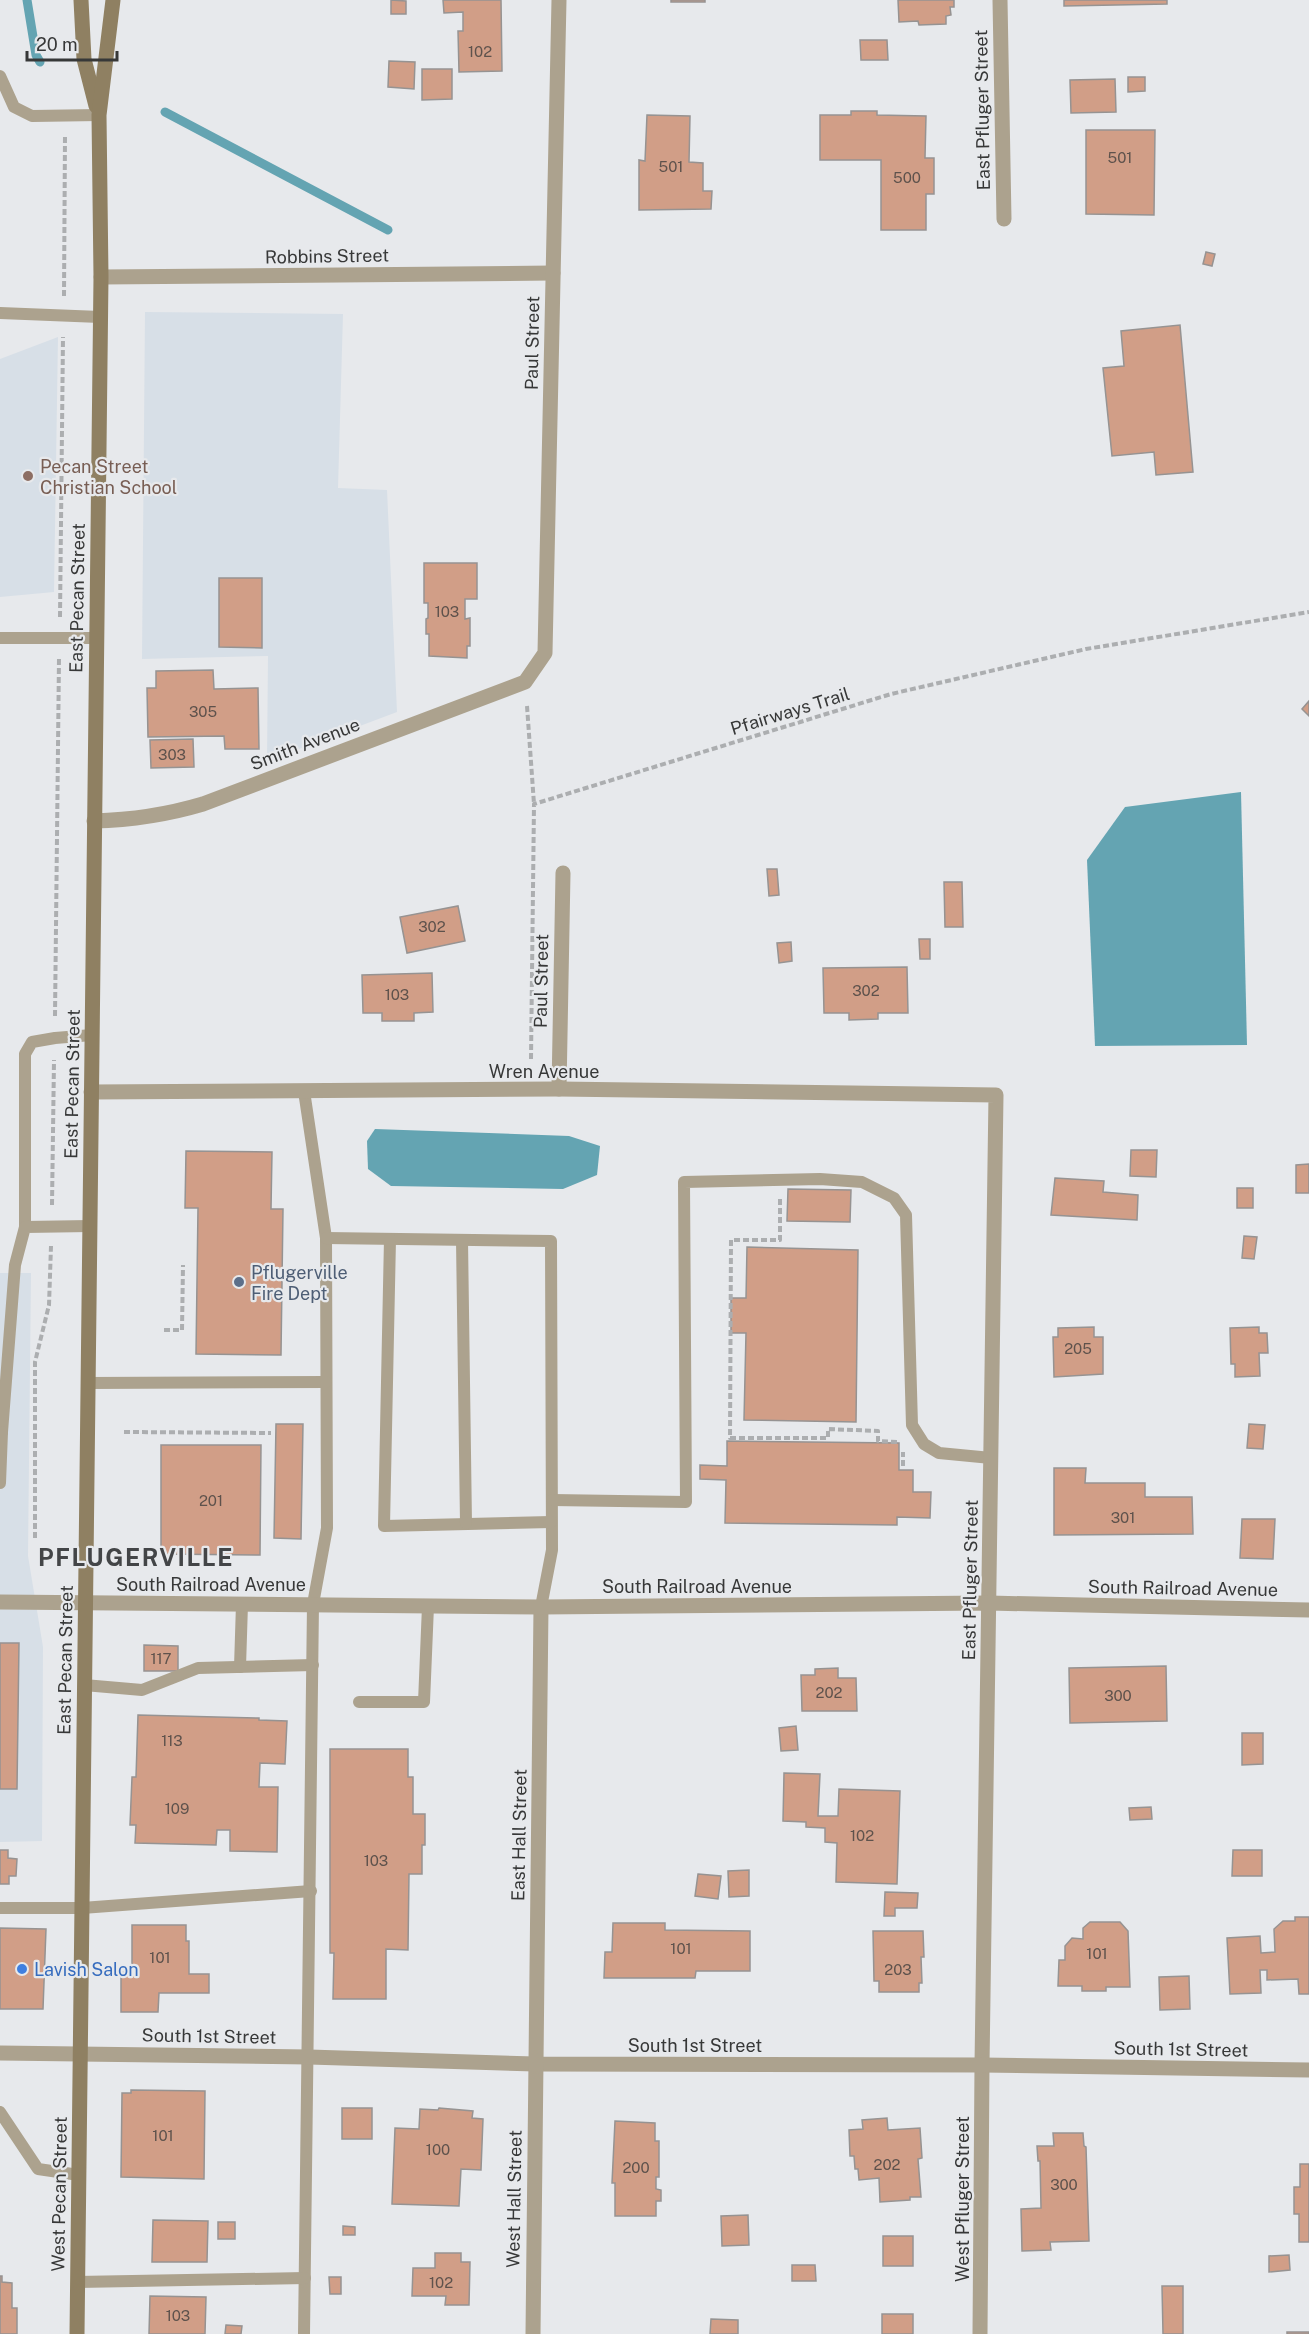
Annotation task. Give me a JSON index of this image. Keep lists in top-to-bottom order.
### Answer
{
  "streets": {
    "main road": ["East Pecan Street", "West Pecan Street"],
    "street": [
      "East Pfluger Street",
      "Robbins Street",
      "Paul Street",
      "Smith Avenue",
      "Wren Avenue",
      "South Railroad Avenue",
      "East Hall Street",
      "South 1st Street",
      "West Hall Street",
      "West Pfluger Street"
    ],
    "path": ["Pfairways Trail"]
  },
  "crossings": [
    ["East Pfluger Street", "Wren Avenue"],
    ["East Pfluger Street", "South Railroad Avenue"],
    ["East Pfluger Street", "South 1st Street"],
    ["East Pfluger Street", "West Pfluger Street"],
    ["Robbins Street", "Paul Street"],
    ["Robbins Street", "East Pecan Street"],
    ["Paul Street", "Smith Avenue"],
    ["Paul Street", "Wren Avenue"],
    ["East Pecan Street", "Smith Avenue"],
    ["East Pecan Street", "Wren Avenue"],
    ["East Pecan Street", "South Railroad Avenue"],
    ["East Pecan Street", "South 1st Street"],
    ["East Pecan Street", "West Pecan Street"],
    ["South Railroad Avenue", "East Hall Street"],
    ["East Hall Street", "South 1st Street"],
    ["East Hall Street", "West Hall Street"],
    ["South 1st Street", "West Pecan Street"],
    ["South 1st Street", "West Hall Street"],
    ["South 1st Street", "West Pfluger Street"]
  ],
  "districts": ["PFLUGERVILLE"],
  "places": ["Pecan Street Christian School", "Pflugerville Fire Dept", "Lavish Salon"],
  "house_numbers": [
    "102",
    "501",
    "501",
    "500",
    "103",
    "305",
    "303",
    "302",
    "302",
    "103",
    "205",
    "201",
    "301",
    "117",
    "202",
    "300",
    "113",
    "109",
    "102",
    "103",
    "101",
    "101",
    "101",
    "203",
    "101",
    "100",
    "202",
    "200",
    "300",
    "102",
    "103"
  ],
  "scale_bar": "20 m"
}
